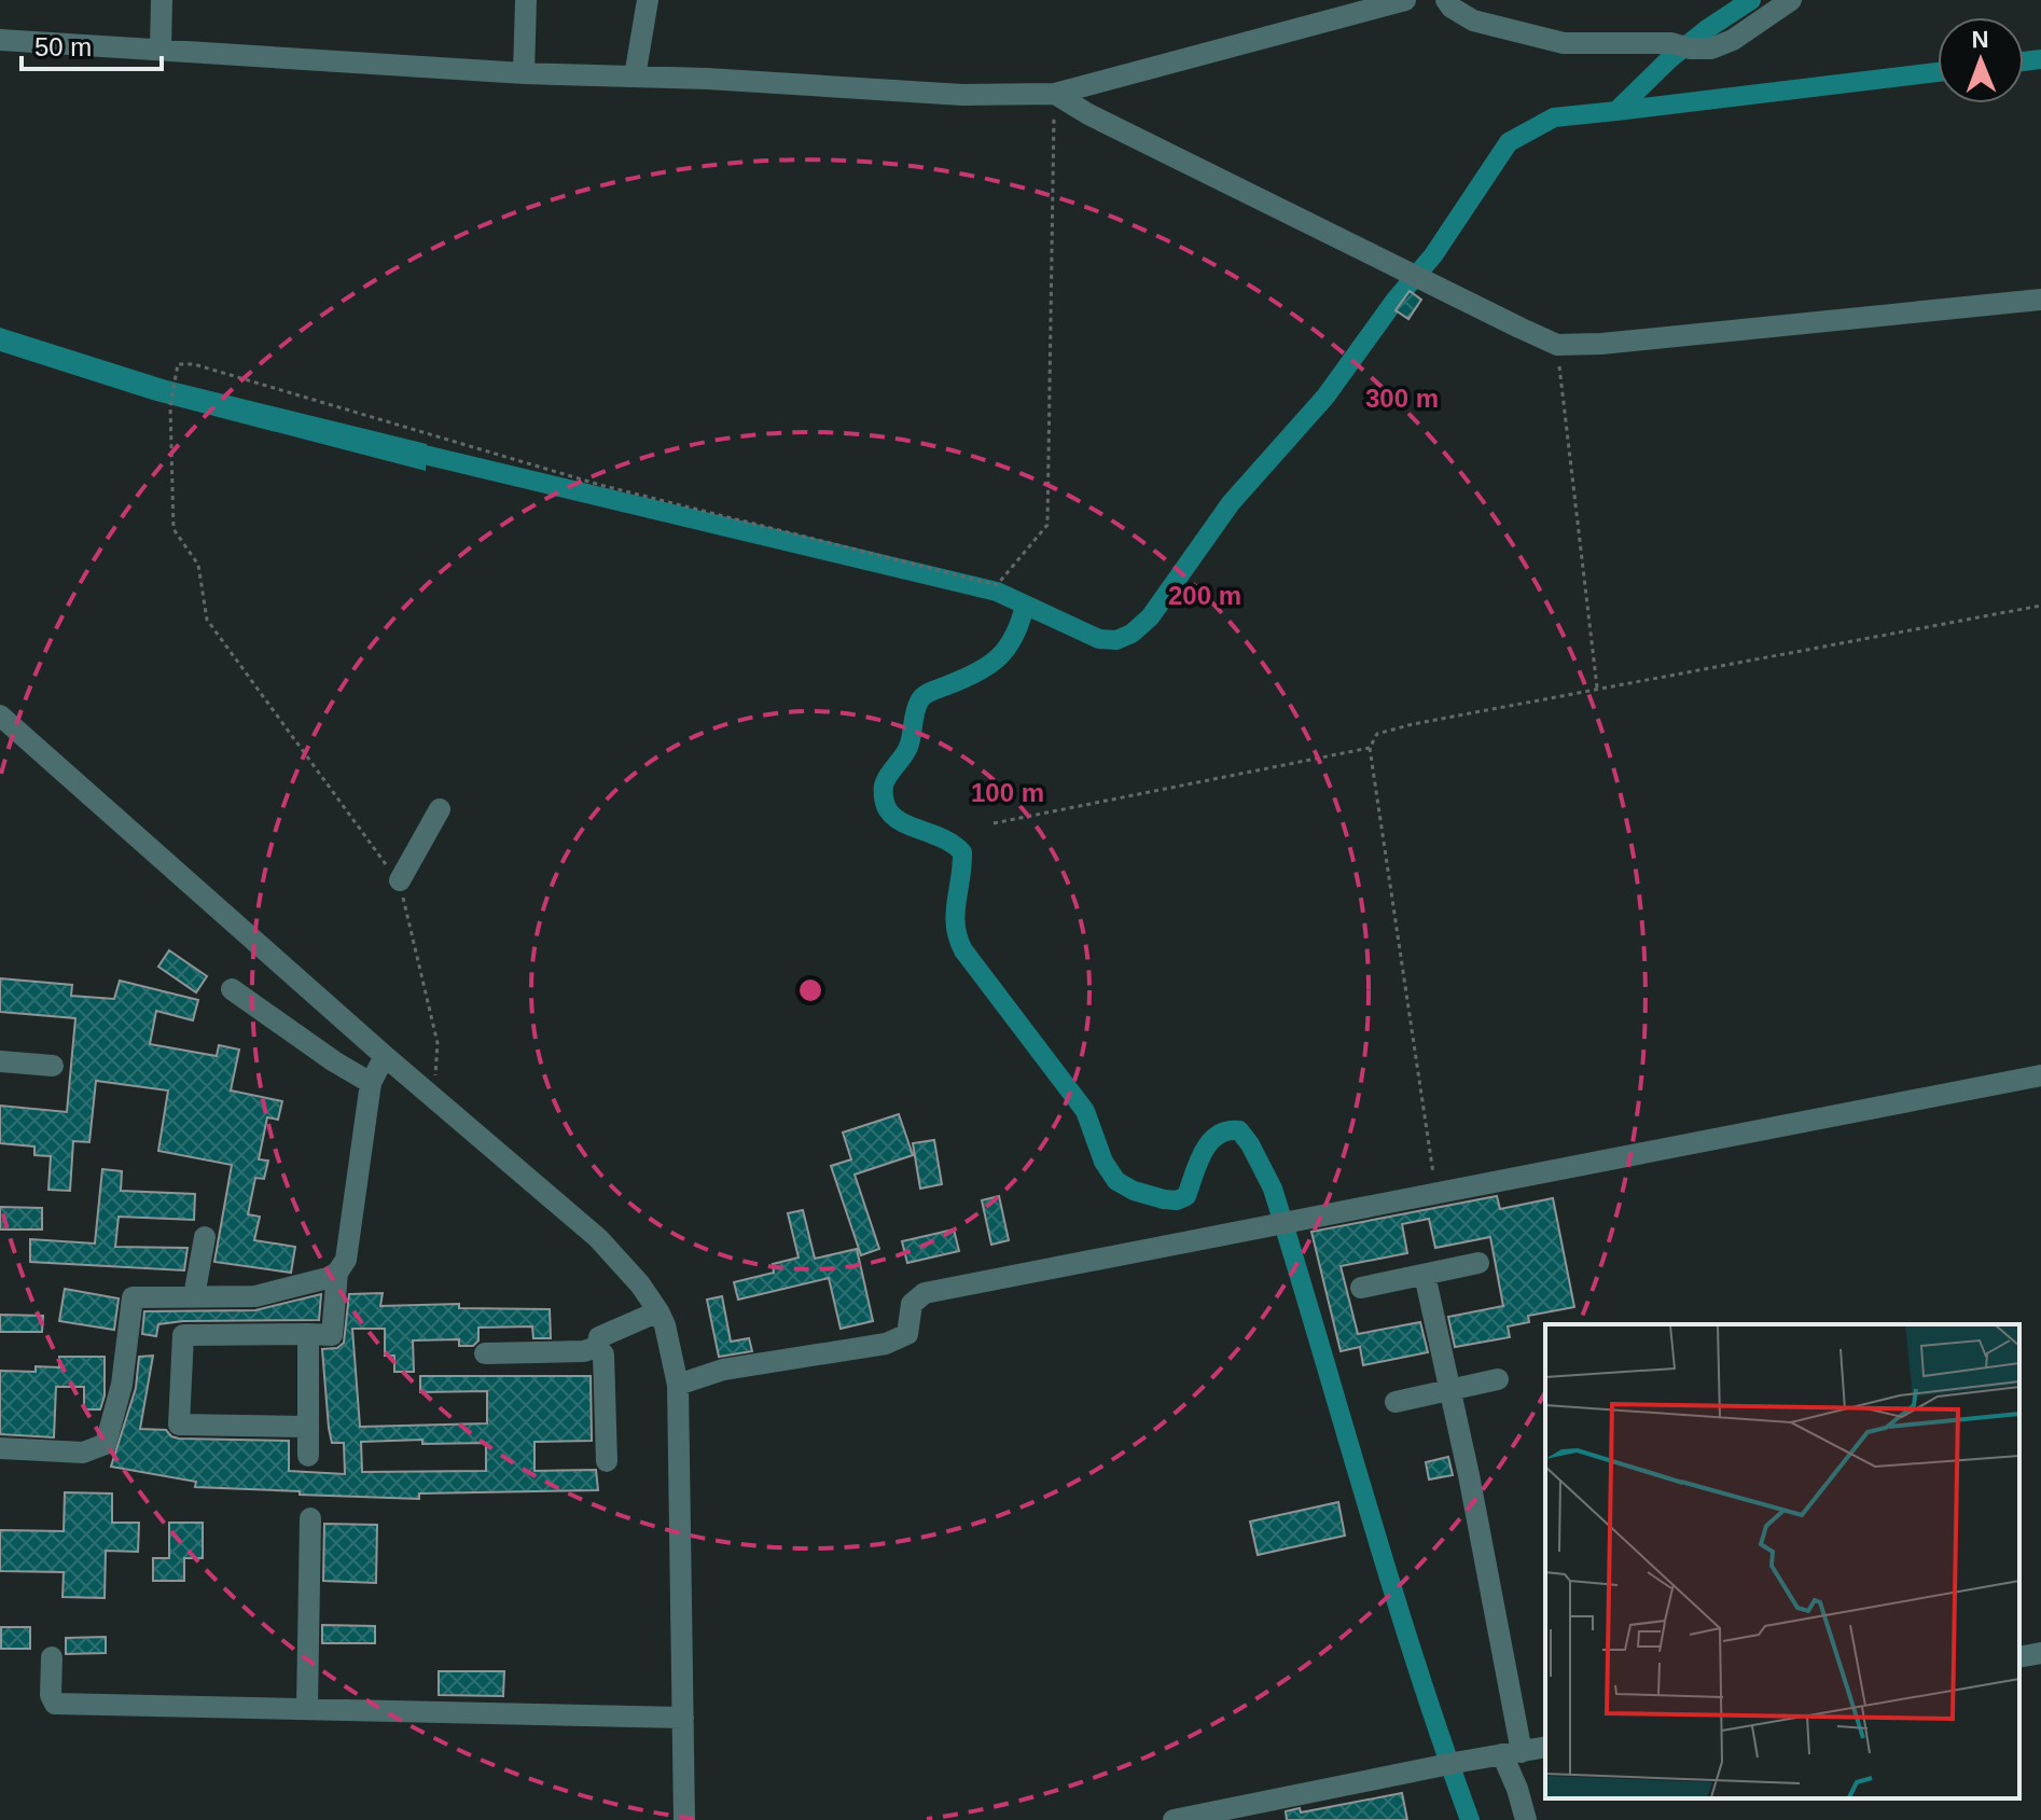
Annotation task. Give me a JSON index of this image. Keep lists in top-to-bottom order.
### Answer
{
  "scale_bar": "50 m",
  "north": "top",
  "rings": ["300 m", "200 m", "100 m"]
}
